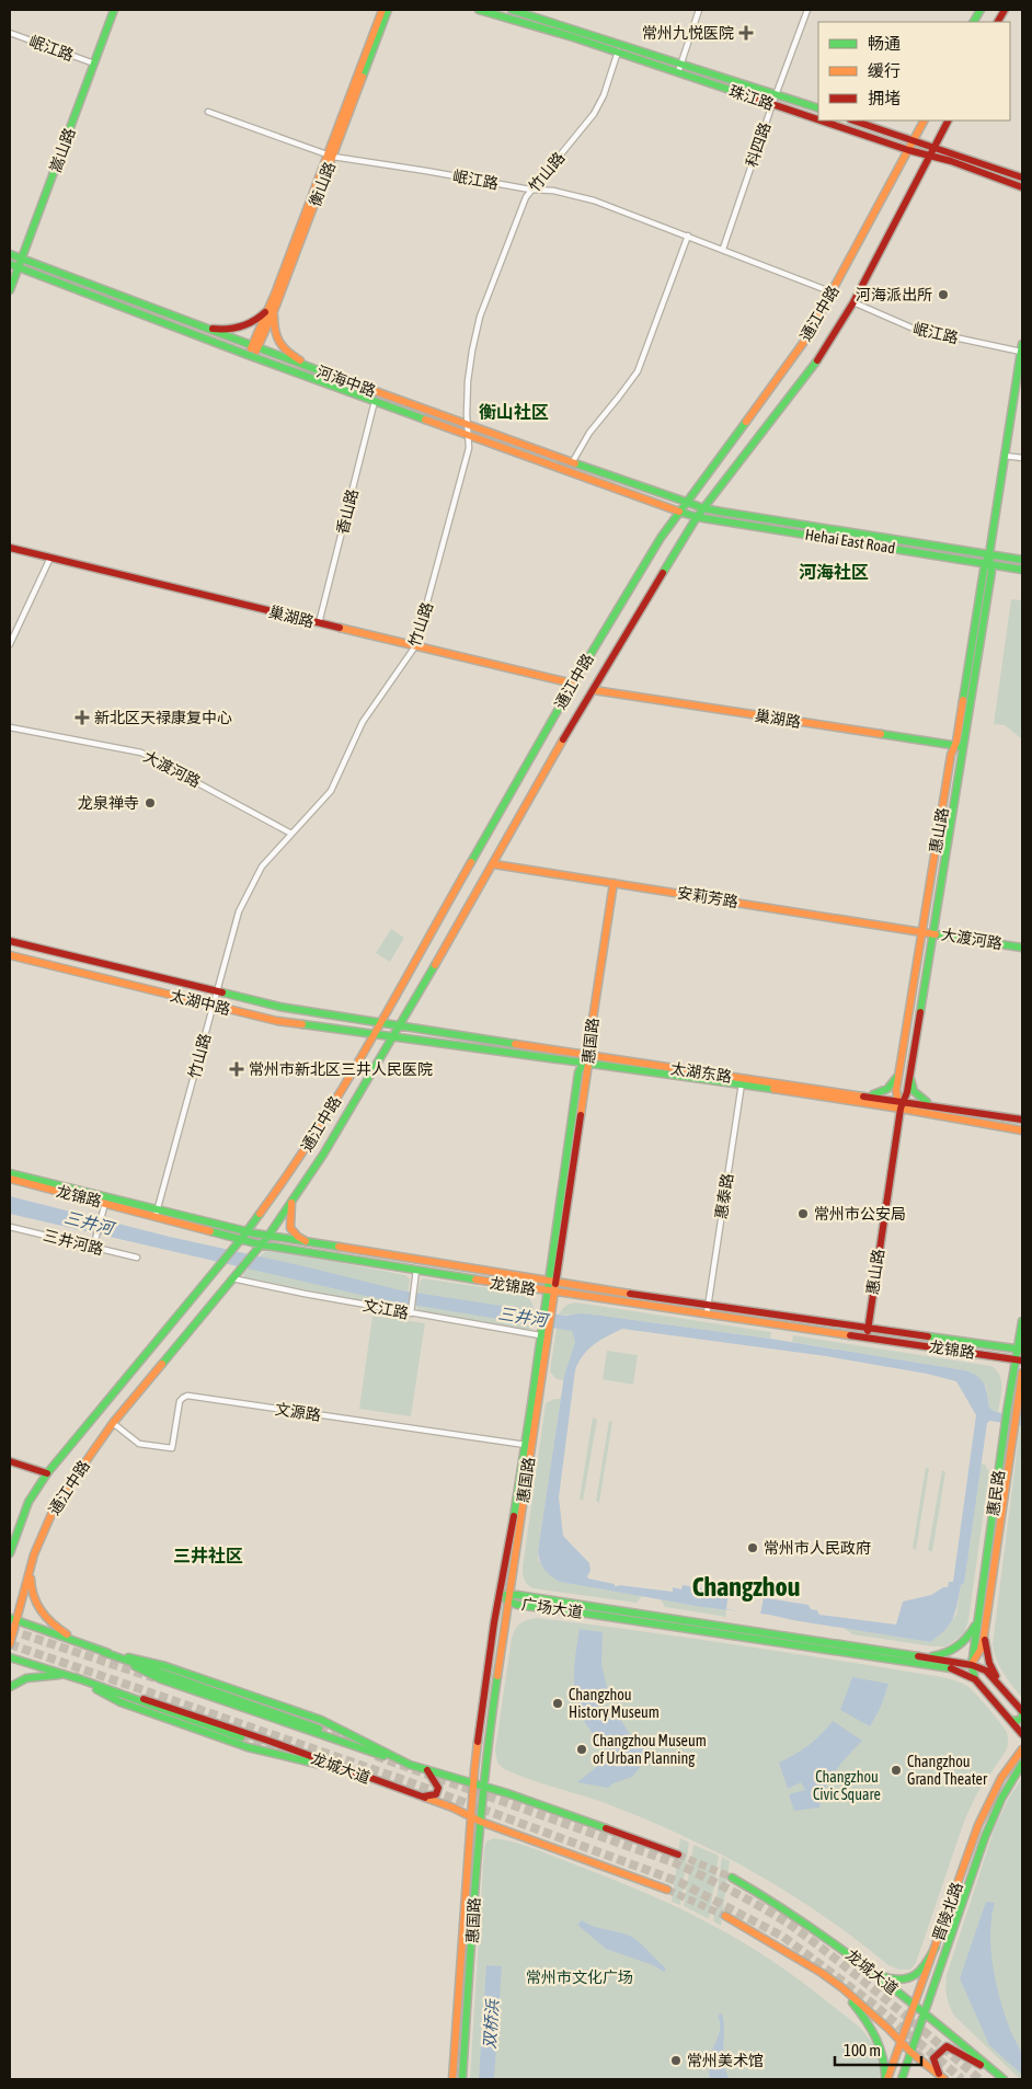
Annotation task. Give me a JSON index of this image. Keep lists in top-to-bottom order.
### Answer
{
  "streets": {
    "main road": [
      "珠江路",
      "嵩山路",
      "衡山路",
      "通江中路",
      "河海中路",
      "Hehai East Road",
      "巢湖路",
      "大渡河路",
      "惠山路",
      "安莉芳路",
      "太湖中路",
      "惠国路",
      "太湖东路",
      "龙锦路",
      "惠民路",
      "广场大道",
      "龙城大道",
      "晋陵北路"
    ],
    "street": [
      "岷江路",
      "科四路",
      "竹山路",
      "香山路",
      "惠泰路",
      "三井河路",
      "文江路",
      "文源路"
    ]
  },
  "crossings": [
    ["岷江路", "科四路"],
    ["岷江路", "嵩山路"],
    ["岷江路", "竹山路"],
    ["岷江路", "衡山路"],
    ["岷江路", "通江中路"],
    ["岷江路", "惠山路"],
    ["珠江路", "科四路"],
    ["珠江路", "竹山路"],
    ["珠江路", "通江中路"],
    ["嵩山路", "河海中路"],
    ["竹山路", "河海中路"],
    ["竹山路", "巢湖路"],
    ["竹山路", "大渡河路"],
    ["竹山路", "太湖中路"],
    ["竹山路", "龙锦路"],
    ["衡山路", "河海中路"],
    ["通江中路", "河海中路"],
    ["通江中路", "Hehai East Road"],
    ["通江中路", "巢湖路"],
    ["通江中路", "安莉芳路"],
    ["通江中路", "太湖中路"],
    ["通江中路", "太湖东路"],
    ["通江中路", "龙锦路"],
    ["通江中路", "文江路"],
    ["通江中路", "文源路"],
    ["河海中路", "香山路"],
    ["河海中路", "Hehai East Road"],
    ["香山路", "巢湖路"],
    ["Hehai East Road", "惠山路"],
    ["巢湖路", "惠山路"],
    ["大渡河路", "惠山路"],
    ["大渡河路", "安莉芳路"],
    ["惠山路", "安莉芳路"],
    ["惠山路", "太湖东路"],
    ["惠山路", "龙锦路"],
    ["安莉芳路", "惠国路"],
    ["太湖中路", "太湖东路"],
    ["惠国路", "太湖东路"],
    ["惠国路", "龙锦路"],
    ["惠国路", "文源路"],
    ["惠国路", "广场大道"],
    ["惠国路", "龙城大道"],
    ["太湖东路", "惠泰路"],
    ["龙锦路", "惠泰路"],
    ["龙锦路", "惠民路"],
    ["惠民路", "广场大道"],
    ["龙城大道", "晋陵北路"]
  ],
  "districts": [
    "衡山社区",
    "河海社区",
    "三井社区",
    "Changzhou"
  ],
  "water": ["三井河", "双桥浜"],
  "parks": ["Changzhou Civic Square", "常州市文化广场"],
  "places": {
    "health": ["常州九悦医院", "新北区天禄康复中心", "常州市新北区三井人民医院"],
    "other": [
      "河海派出所",
      "龙泉禅寺",
      "常州市公安局",
      "常州市人民政府",
      "Changzhou History Museum",
      "Changzhou Museum of Urban Planning",
      "Changzhou Grand Theater",
      "常州美术馆"
    ]
  },
  "legend": ["畅通", "缓行", "拥堵"],
  "scale_bar": "100 m"
}
